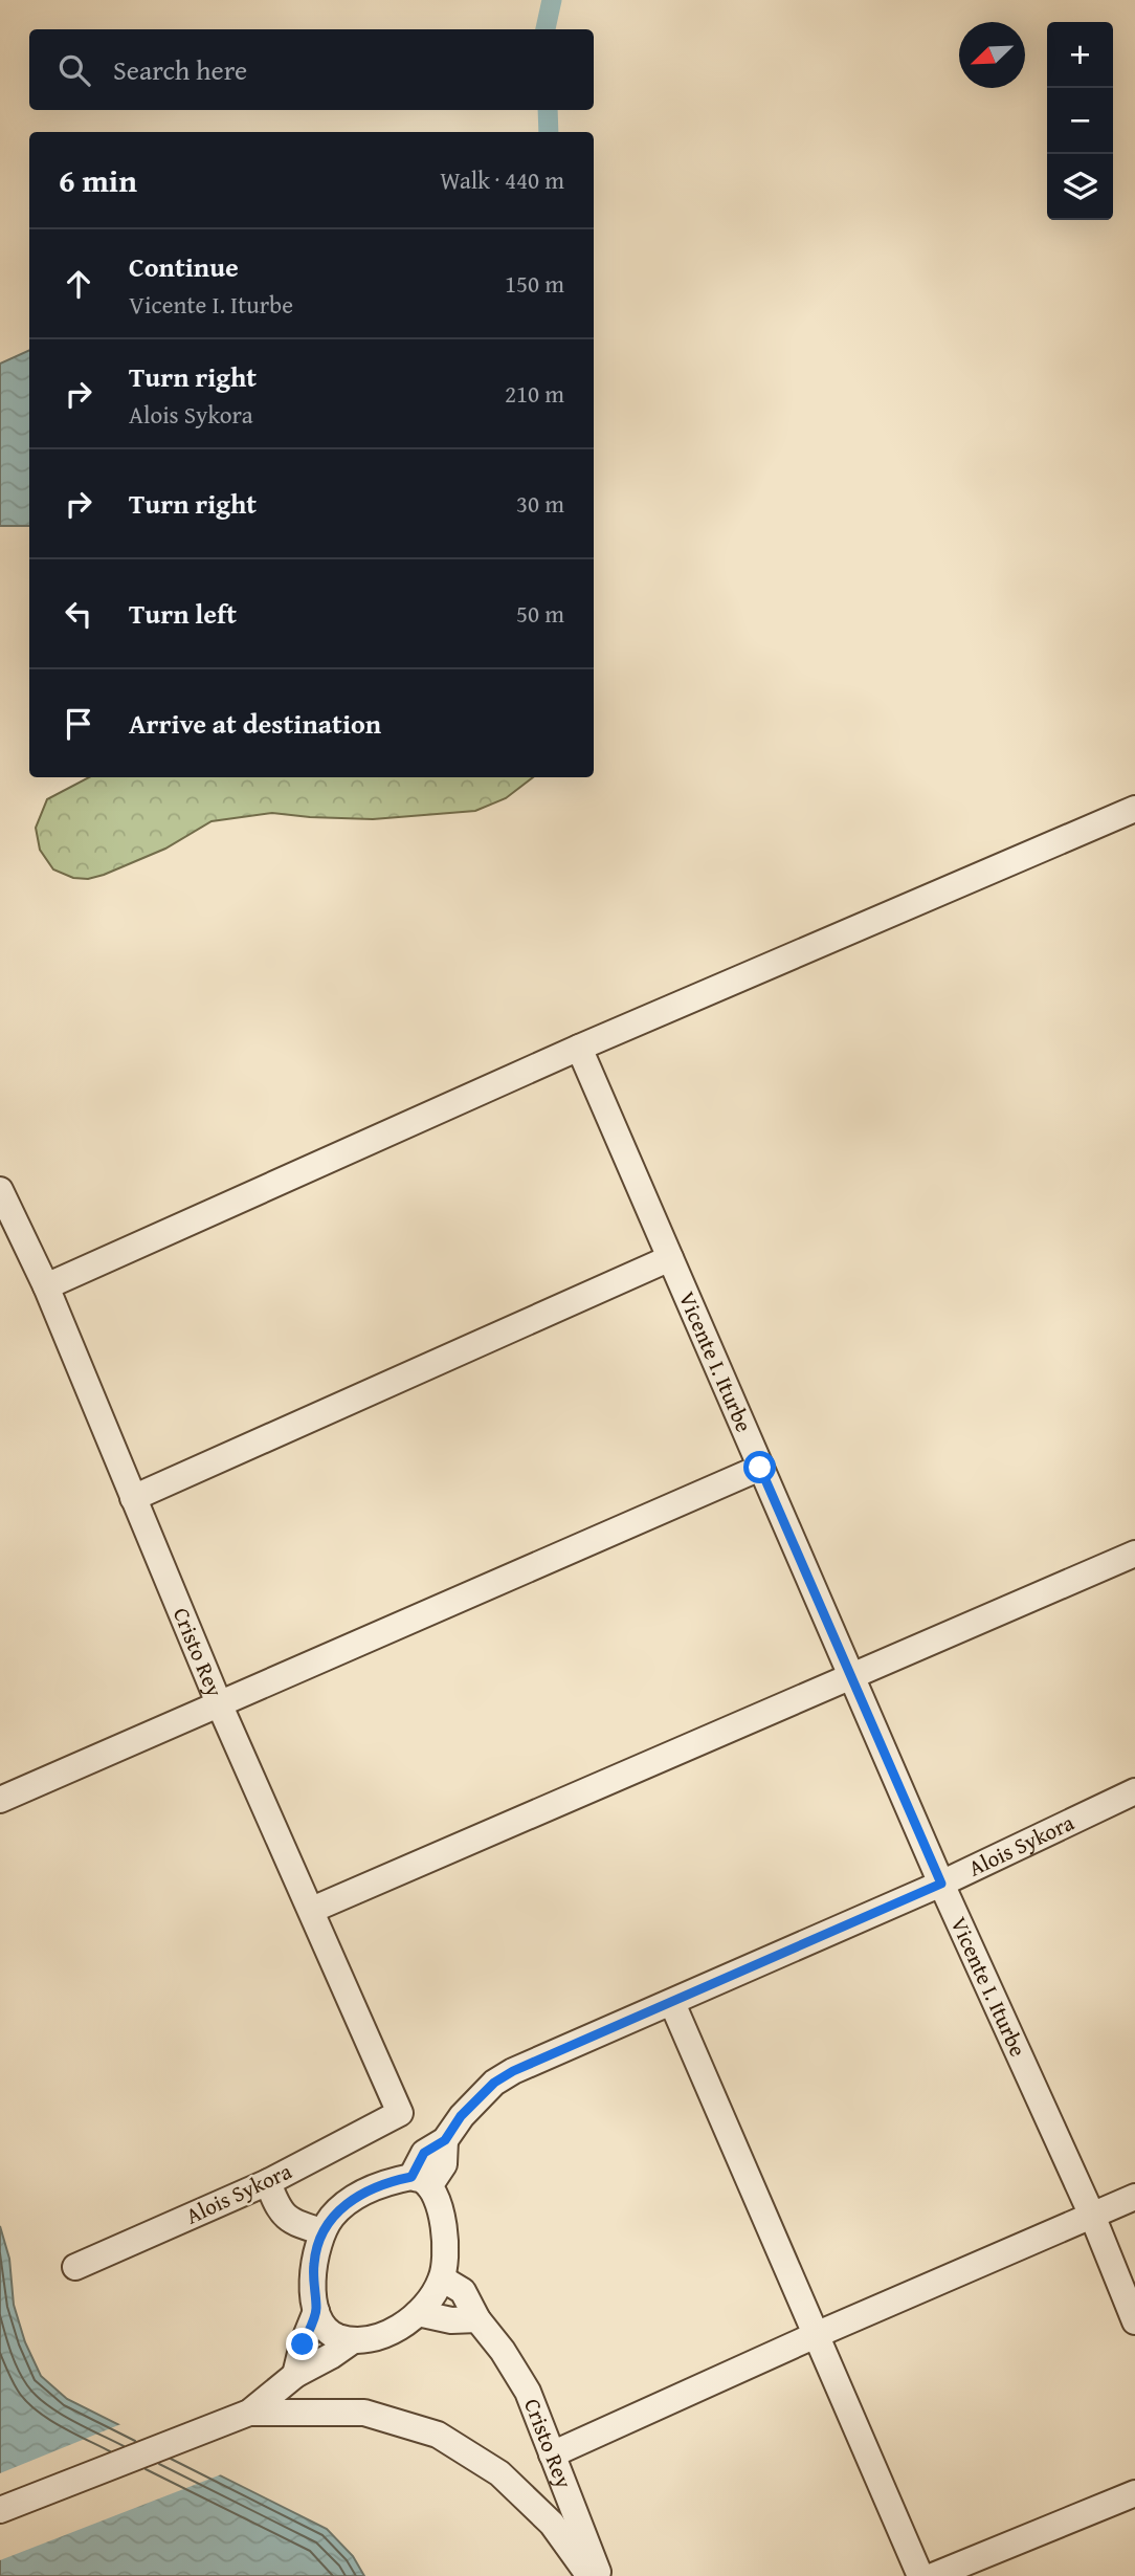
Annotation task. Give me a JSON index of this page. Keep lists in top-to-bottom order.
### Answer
{
  "streets": {
    "street": ["Vicente I. Iturbe", "Cristo Rey", "Alois Sykora"]
  },
  "crossings": [
    ["Vicente I. Iturbe", "Alois Sykora"],
    ["Cristo Rey", "Alois Sykora"]
  ],
  "north": "bottom left",
  "page": {
    "map_buttons": ["+", "−"],
    "search": "Search here",
    "heading": ["6 min", "Walk · 440 m"],
    "list": [
      ["Continue", "Vicente I. Iturbe", "150 m"],
      ["Turn right", "Alois Sykora", "210 m"],
      ["Turn right", "30 m"],
      ["Turn left", "50 m"],
      "Arrive at destination"
    ]
  }
}
